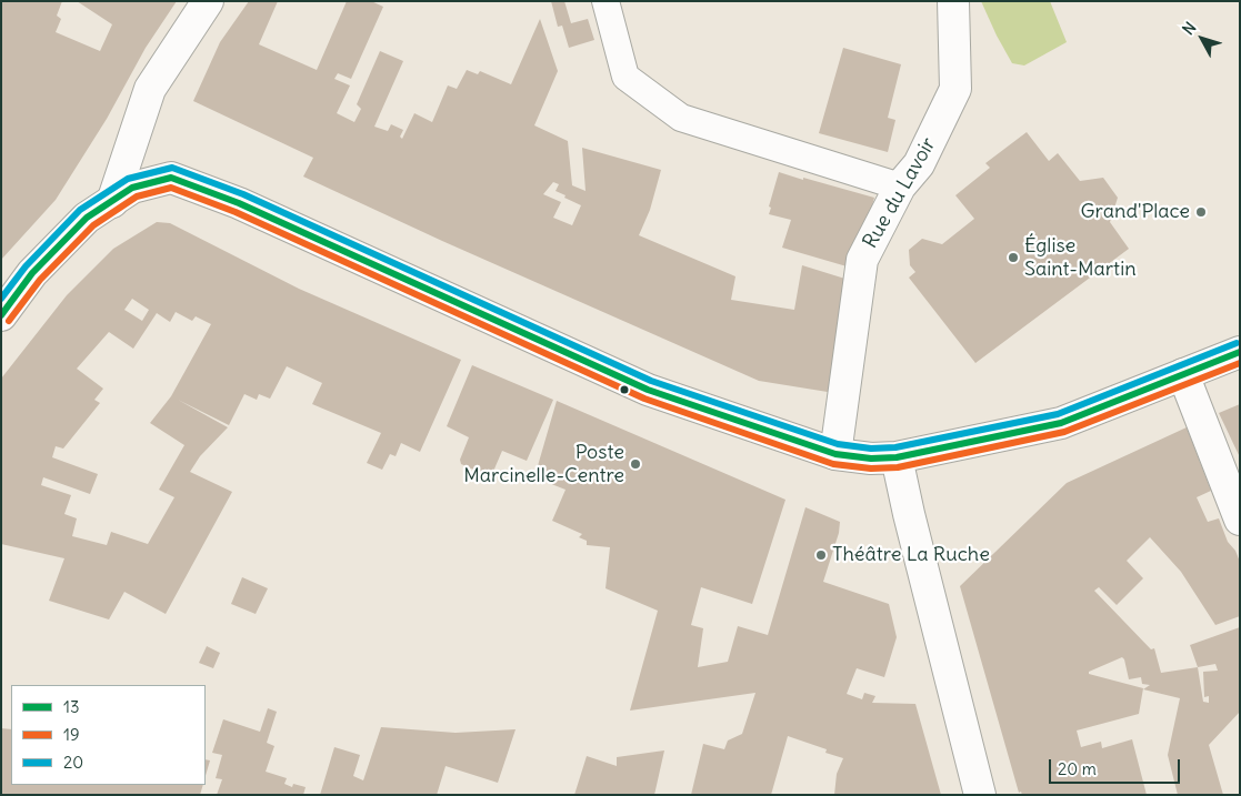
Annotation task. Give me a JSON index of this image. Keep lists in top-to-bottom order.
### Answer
{
  "streets": {
    "main road": ["Rue du Lavoir"]
  },
  "places": [
    "Grand'Place",
    "Église Saint-Martin",
    "Poste Marcinelle-Centre",
    "Théâtre La Ruche"
  ],
  "lines": ["transit line 20", "transit line 13", "transit line 19"],
  "legend": ["13", "19", "20"],
  "scale_bar": "20 m",
  "north": "top left"
}
